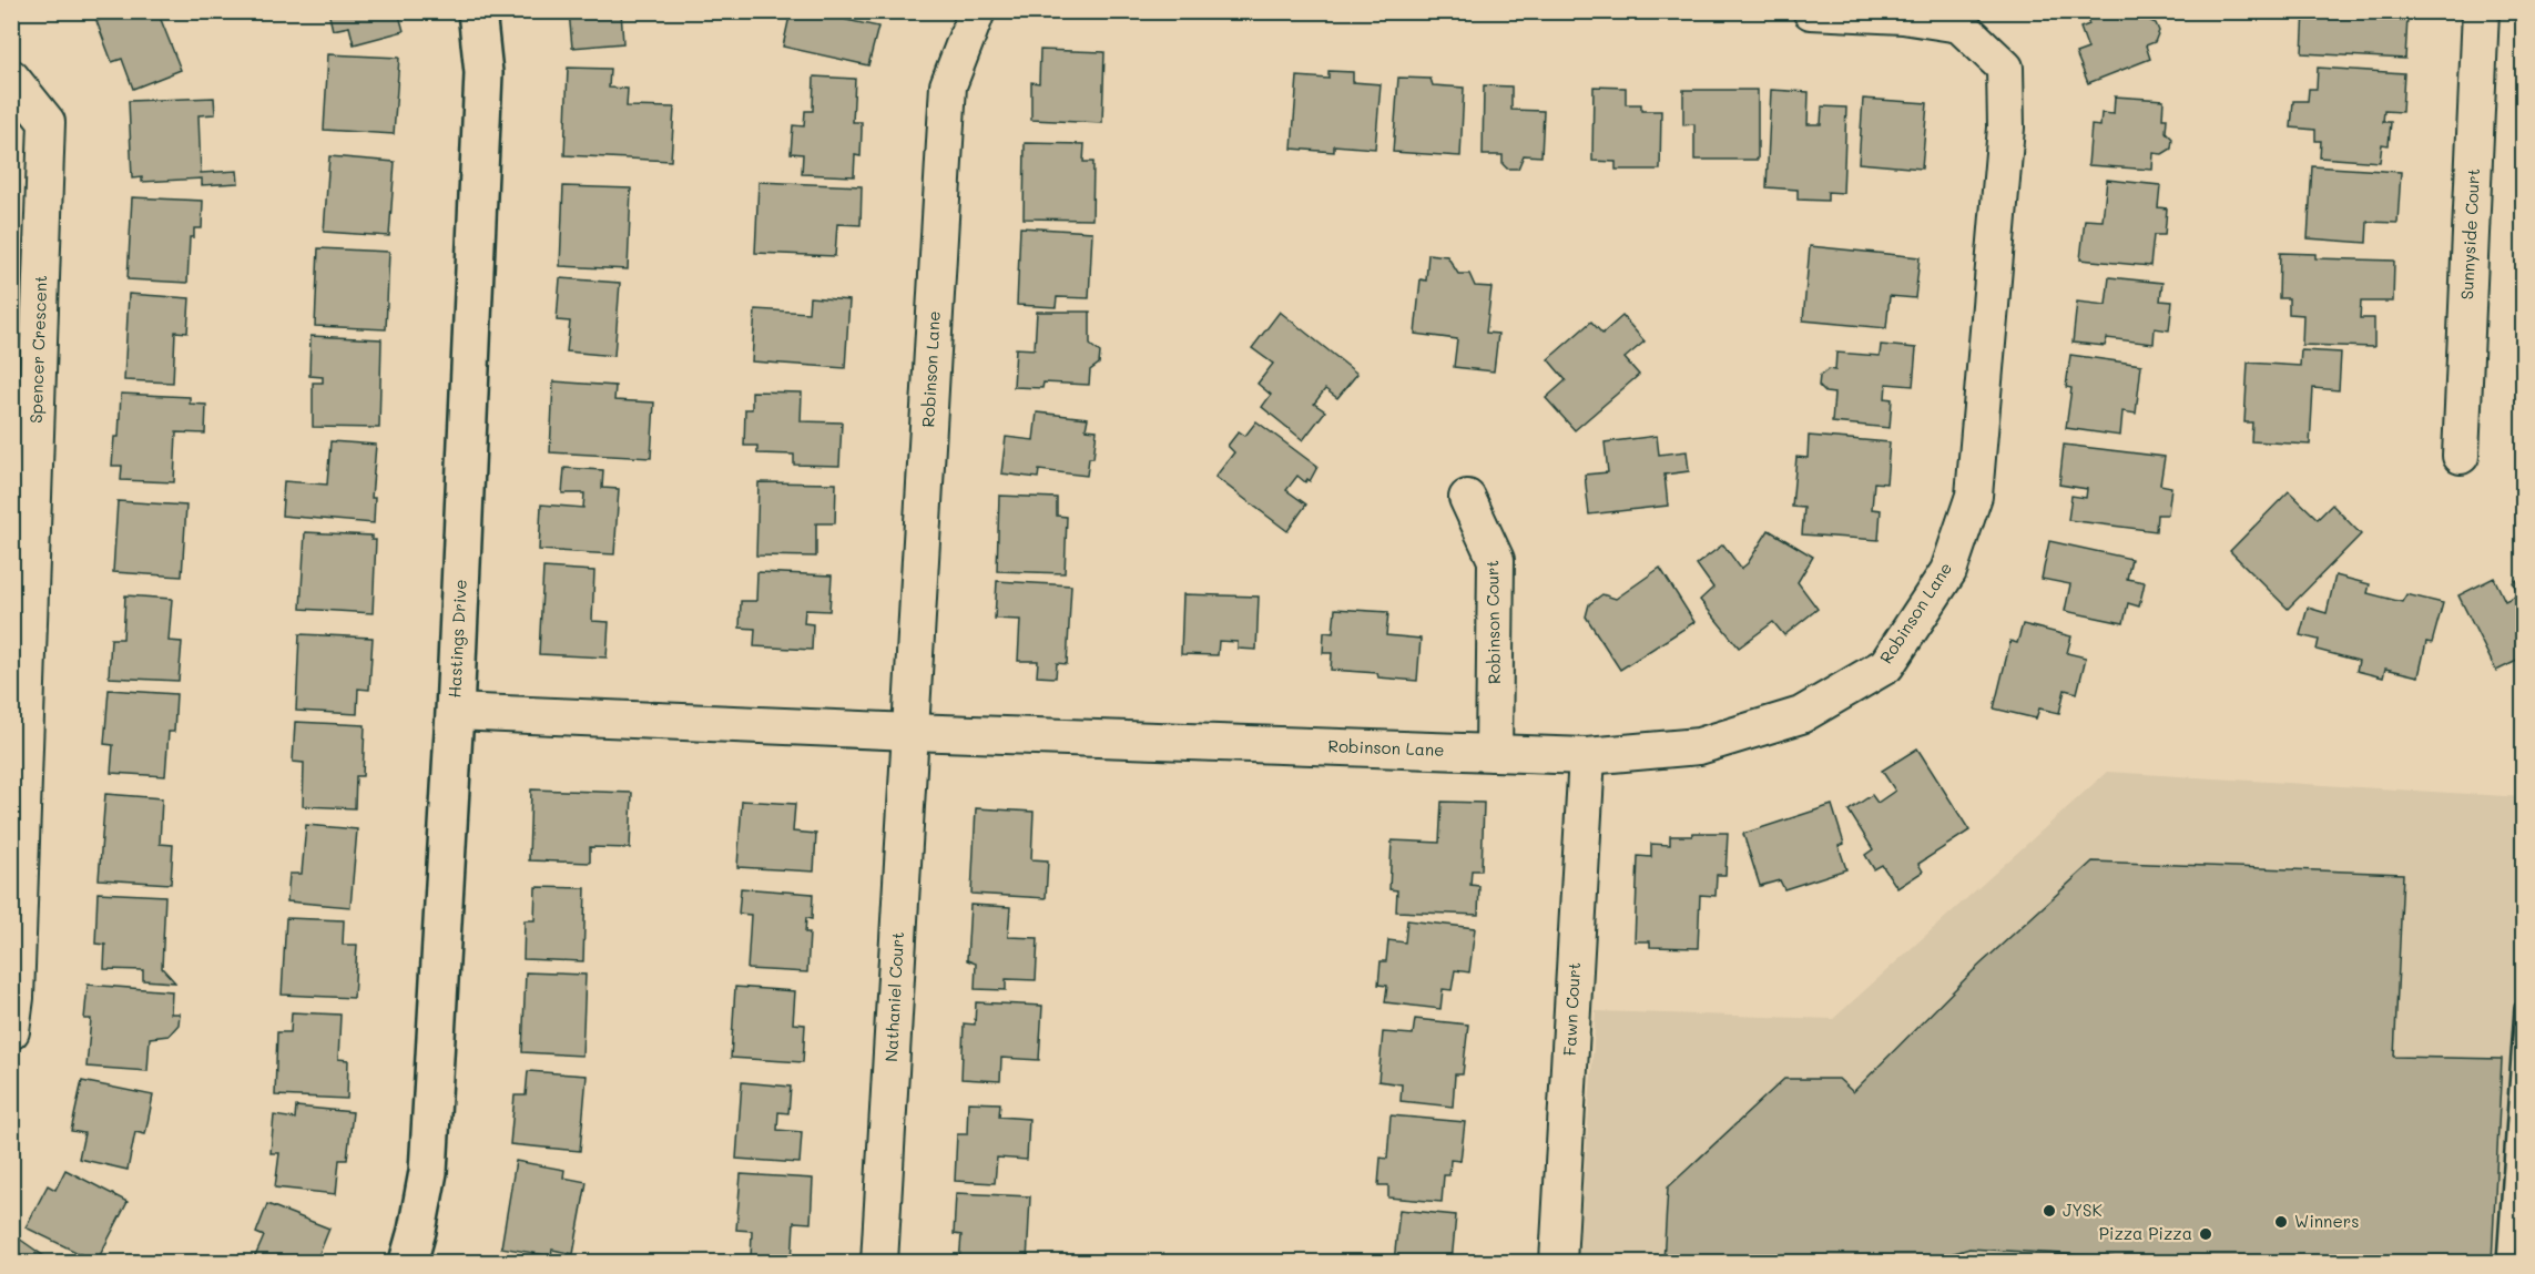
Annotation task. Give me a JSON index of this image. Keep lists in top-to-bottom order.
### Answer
{
  "streets": {
    "street": [
      "Sunnyside Court",
      "Spencer Crescent",
      "Robinson Lane",
      "Robinson Court",
      "Hastings Drive",
      "Nathaniel Court",
      "Fawn Court"
    ]
  },
  "crossings": [
    ["Robinson Lane", "Robinson Court"],
    ["Robinson Lane", "Hastings Drive"],
    ["Robinson Lane", "Nathaniel Court"],
    ["Robinson Lane", "Fawn Court"]
  ],
  "places": ["JYSK", "Winners", "Pizza Pizza"]
}
